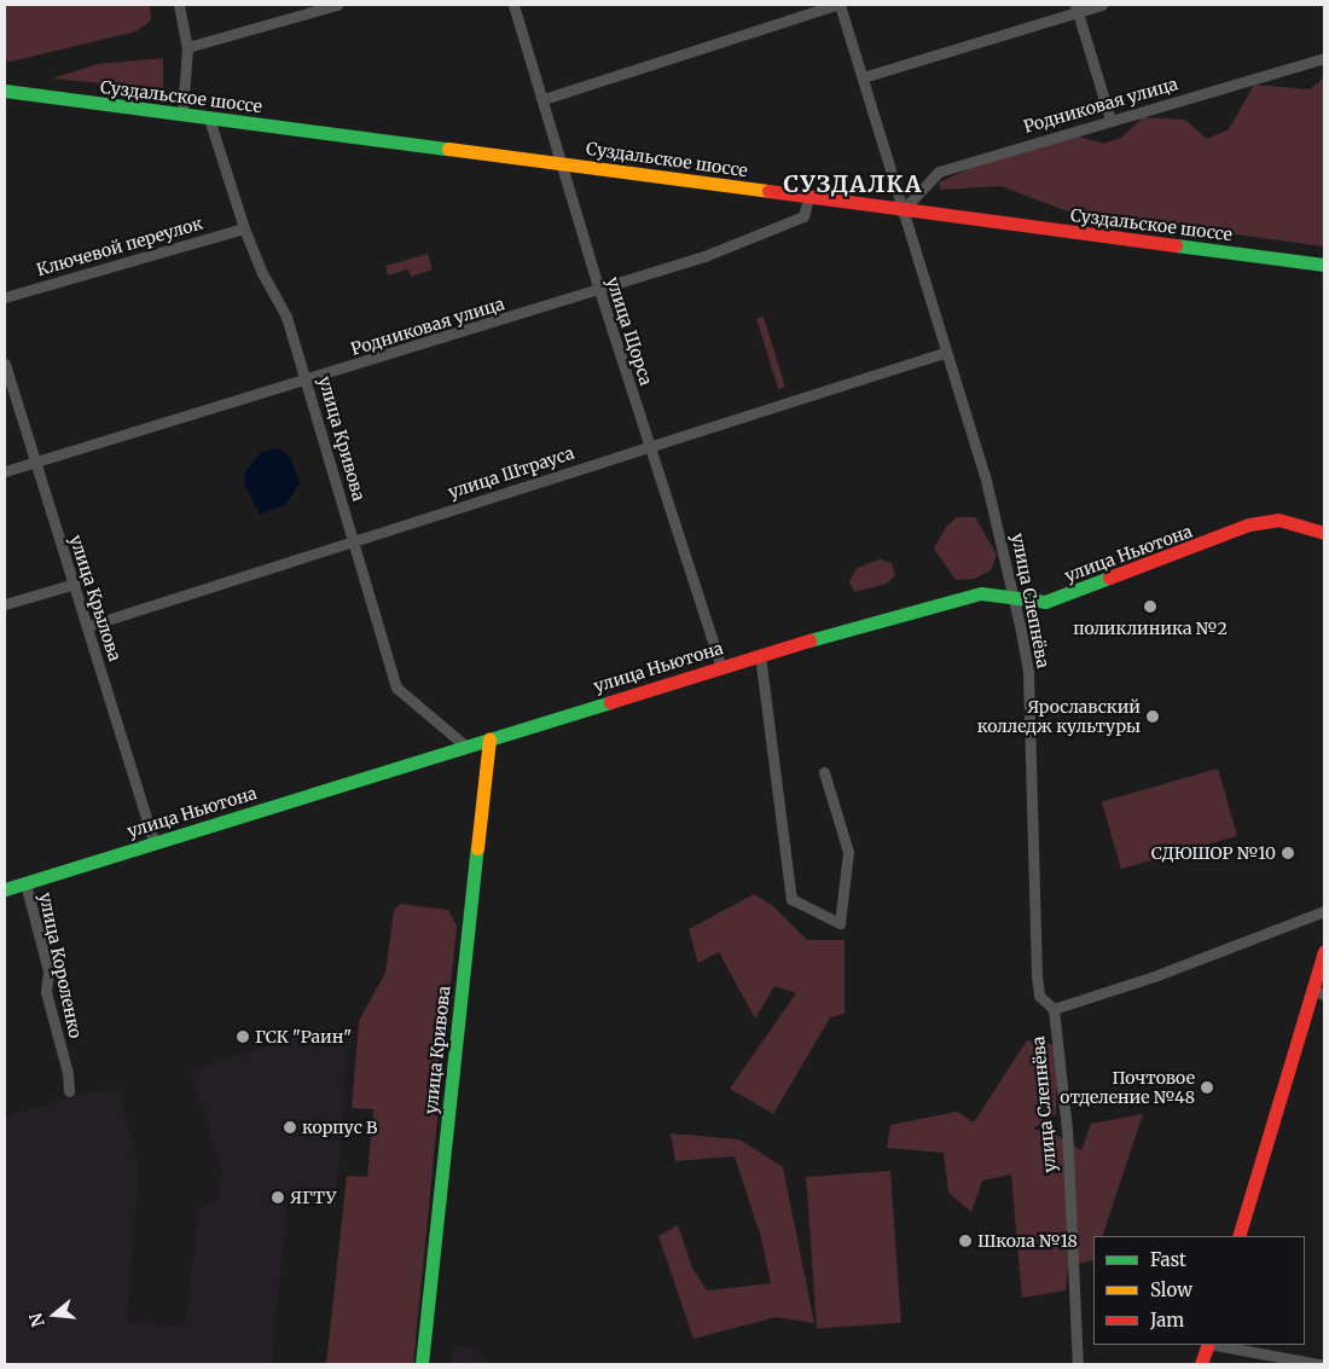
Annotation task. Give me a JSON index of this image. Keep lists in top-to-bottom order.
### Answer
{
  "streets": {
    "street": [
      "Суздальское шоссе",
      "Родниковая улица",
      "Ключевой переулок",
      "улица Щорса",
      "улица Кривова",
      "улица Штрауса",
      "улица Ньютона",
      "улица Крылова",
      "улица Слепнёва",
      "улица Короленко"
    ]
  },
  "crossings": [
    ["Суздальское шоссе", "Родниковая улица"],
    ["Суздальское шоссе", "улица Щорса"],
    ["Суздальское шоссе", "улица Кривова"],
    ["Суздальское шоссе", "улица Слепнёва"],
    ["Родниковая улица", "улица Щорса"],
    ["Родниковая улица", "улица Кривова"],
    ["Родниковая улица", "улица Крылова"],
    ["Родниковая улица", "улица Слепнёва"],
    ["Ключевой переулок", "улица Кривова"],
    ["улица Щорса", "улица Штрауса"],
    ["улица Щорса", "улица Ньютона"],
    ["улица Кривова", "улица Штрауса"],
    ["улица Кривова", "улица Ньютона"],
    ["улица Штрауса", "улица Крылова"],
    ["улица Штрауса", "улица Слепнёва"],
    ["улица Ньютона", "улица Крылова"],
    ["улица Ньютона", "улица Слепнёва"],
    ["улица Ньютона", "улица Короленко"]
  ],
  "districts": ["СУЗДАЛКА"],
  "places": [
    "поликлиника №2",
    "Ярославский колледж культуры",
    "СДЮШОР №10",
    "ГСК \"Раин\"",
    "Почтовое отделение №48",
    "корпус В",
    "ЯГТУ",
    "Школа №18"
  ],
  "legend": ["Fast", "Slow", "Jam"],
  "north": "left"
}
